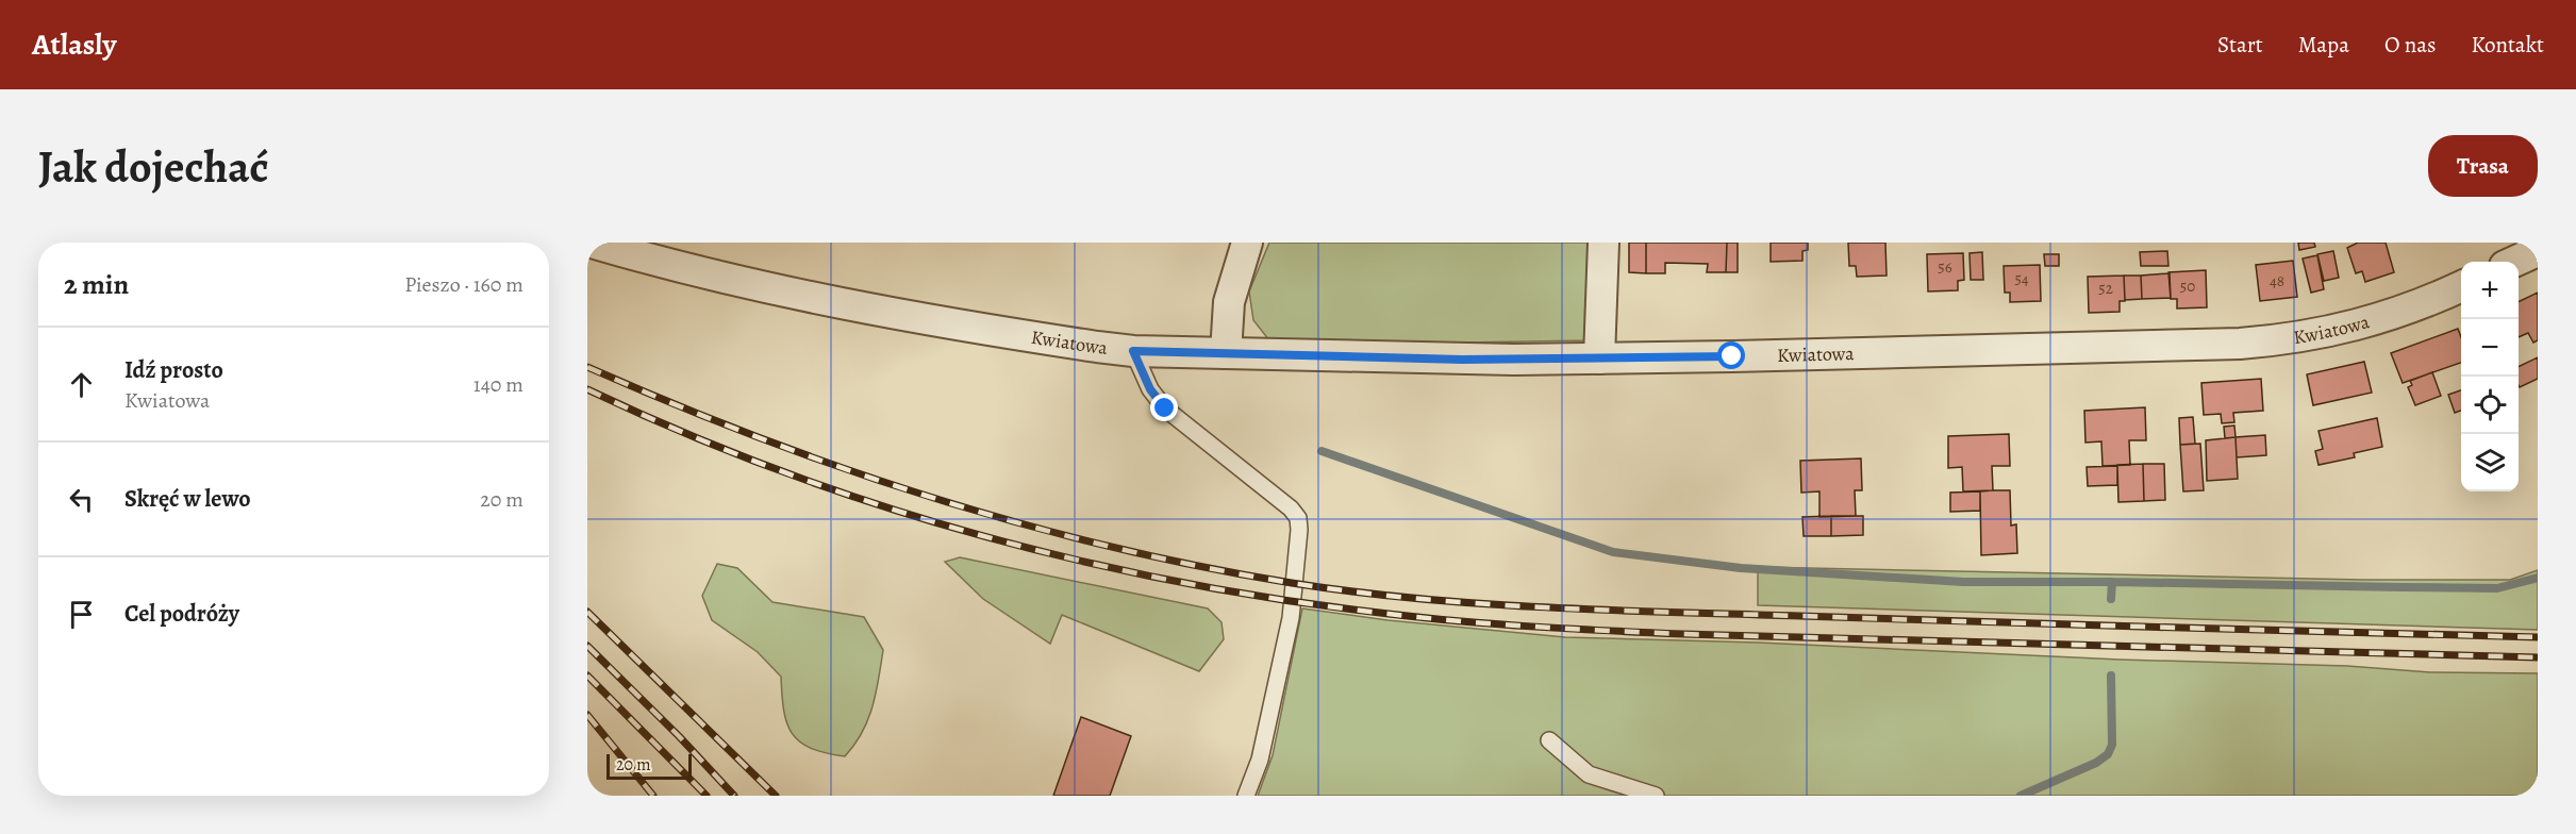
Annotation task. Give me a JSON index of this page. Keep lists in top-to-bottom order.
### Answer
{
  "streets": {
    "street": ["Kwiatowa"]
  },
  "house_numbers": [
    "56",
    "54",
    "48",
    "50",
    "52"
  ],
  "scale_bar": "20 m",
  "page": {
    "header": "Atlasly",
    "nav": [
      "Start",
      "Mapa",
      "O nas",
      "Kontakt"
    ],
    "buttons": "Trasa",
    "title": "Jak dojechać",
    "heading": ["2 min", "Pieszo · 160 m"],
    "map_buttons": ["+", "−"],
    "list": [
      ["Idź prosto", "Kwiatowa", "140 m"],
      ["Skręć w lewo", "20 m"],
      "Cel podróży"
    ],
    "scale": "20 m"
  }
}
